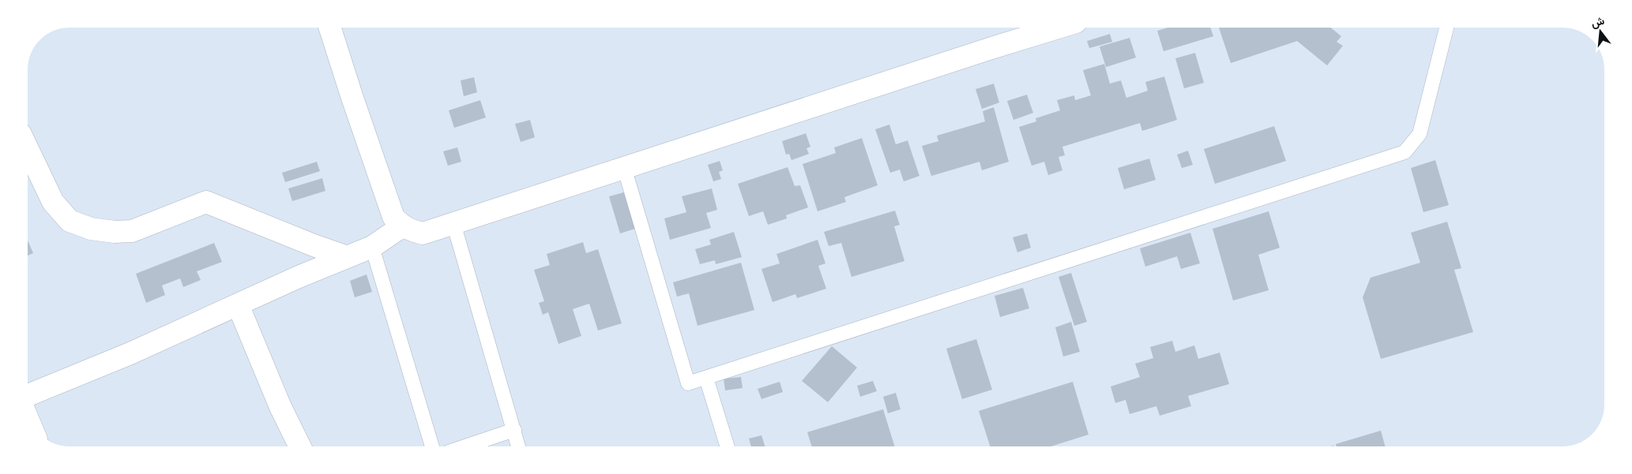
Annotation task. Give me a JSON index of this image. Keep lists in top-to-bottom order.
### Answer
{
  "north": "top"
}
